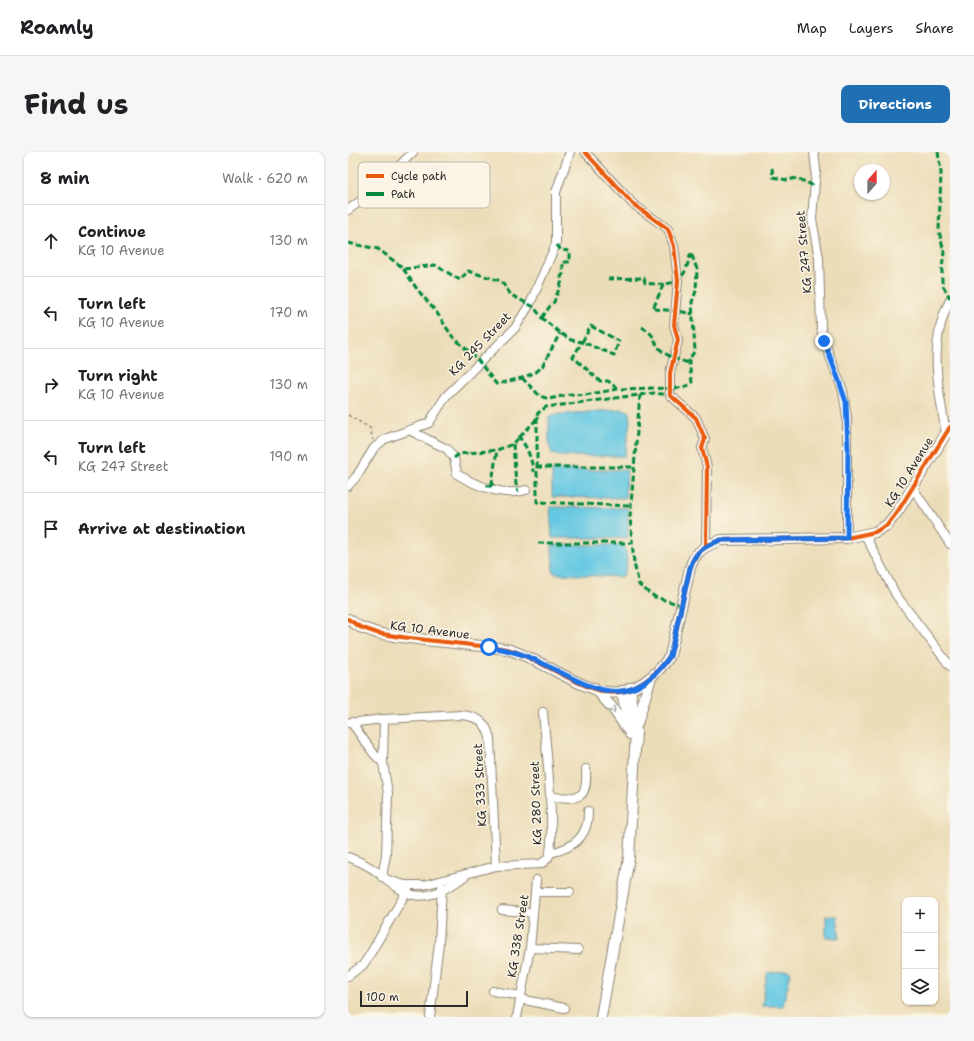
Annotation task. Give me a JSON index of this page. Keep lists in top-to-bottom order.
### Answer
{
  "streets": {
    "street": [
      "KG 247 Street",
      "KG 245 Street",
      "KG 10 Avenue",
      "KG 333 Street",
      "KG 280 Street",
      "KG 338 Street"
    ]
  },
  "crossings": [
    ["KG 247 Street", "KG 10 Avenue"],
    ["KG 333 Street", "KG 280 Street"]
  ],
  "legend": ["Cycle path", "Path"],
  "scale_bar": "100 m",
  "north": "top",
  "page": {
    "header": "Roamly",
    "nav": ["Map", "Layers", "Share"],
    "title": "Find us",
    "buttons": "Directions",
    "heading": ["8 min", "Walk · 620 m"],
    "list": [
      ["Continue", "KG 10 Avenue", "130 m"],
      ["Turn left", "KG 10 Avenue", "170 m"],
      ["Turn right", "KG 10 Avenue", "130 m"],
      ["Turn left", "KG 247 Street", "190 m"],
      "Arrive at destination"
    ],
    "map_buttons": ["+", "−"],
    "scale": "100 m"
  }
}
